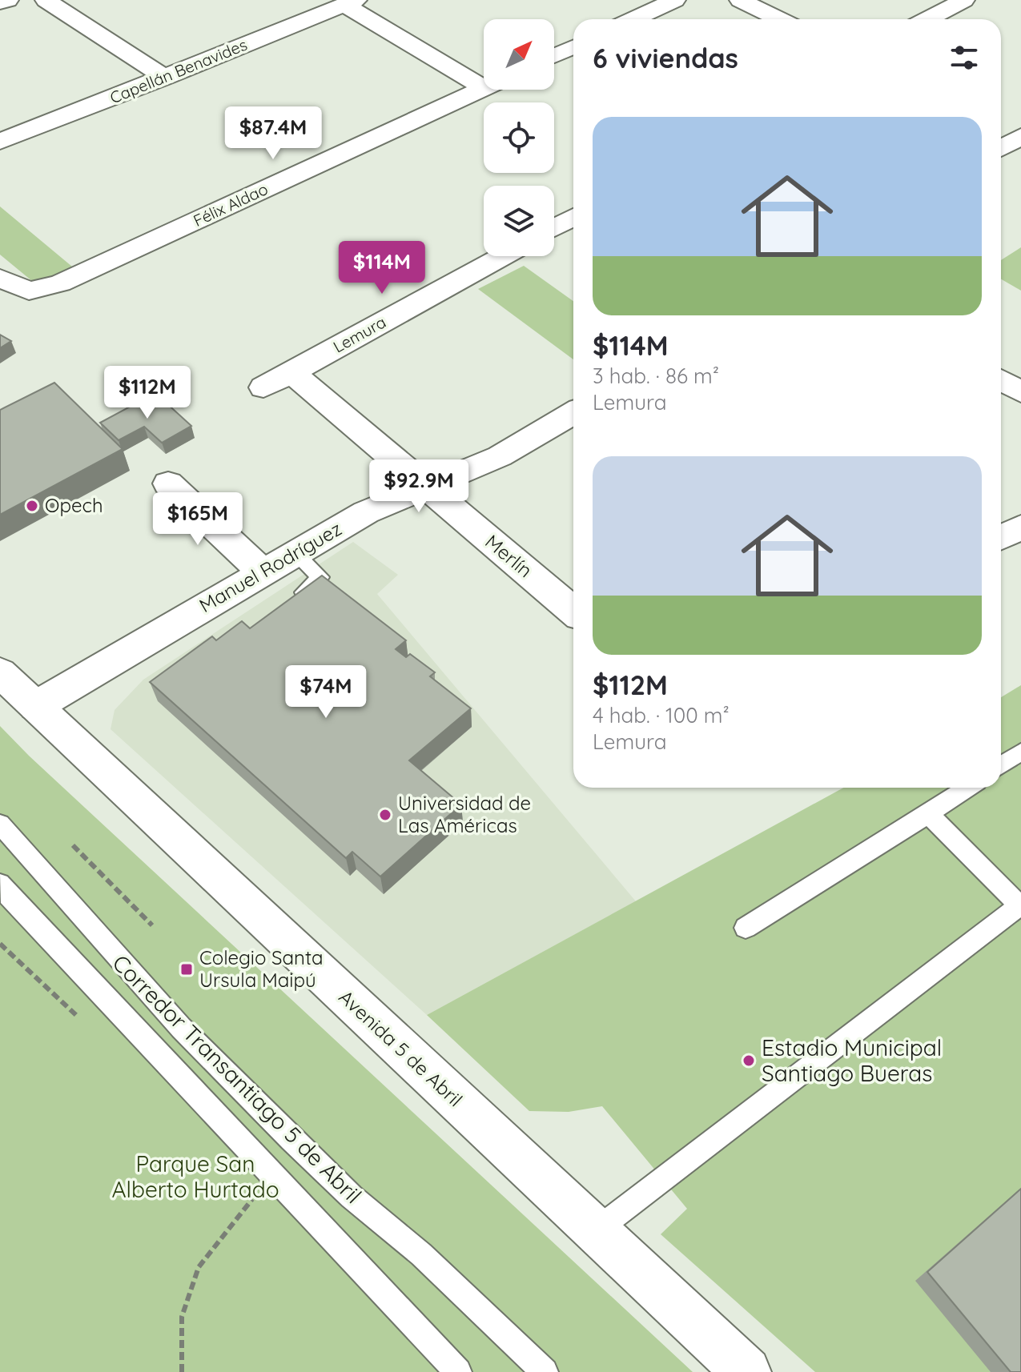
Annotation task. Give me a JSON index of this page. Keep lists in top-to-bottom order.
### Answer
{
  "streets": {
    "street": [
      "Capellán Benavides",
      "Félix Aldao",
      "Lemura",
      "Merlín",
      "Manuel Rodríguez",
      "Avenida 5 de Abril"
    ],
    "lane": ["Corredor Transantiago 5 de Abril"]
  },
  "crossings": [
    ["Lemura", "Merlín"],
    ["Merlín", "Manuel Rodríguez"],
    ["Manuel Rodríguez", "Avenida 5 de Abril"]
  ],
  "parks": ["Parque San Alberto Hurtado"],
  "places": {
    "other": ["Opech", "Universidad de Las Américas", "Estadio Municipal Santiago Bueras"],
    "transit": ["Colegio Santa Ursula Maipú"]
  },
  "north": "top right",
  "page": {
    "heading": "6 viviendas",
    "list": [
      {
        "name": "$114M",
        "note": "3 hab. · 86 m² · Lemura"
      },
      {
        "name": "$112M",
        "note": "4 hab. · 100 m² · Lemura"
      }
    ],
    "price": [
      "$87.4M",
      "$114M",
      "$112M",
      "$92.9M",
      "$165M",
      "$74M"
    ]
  }
}
